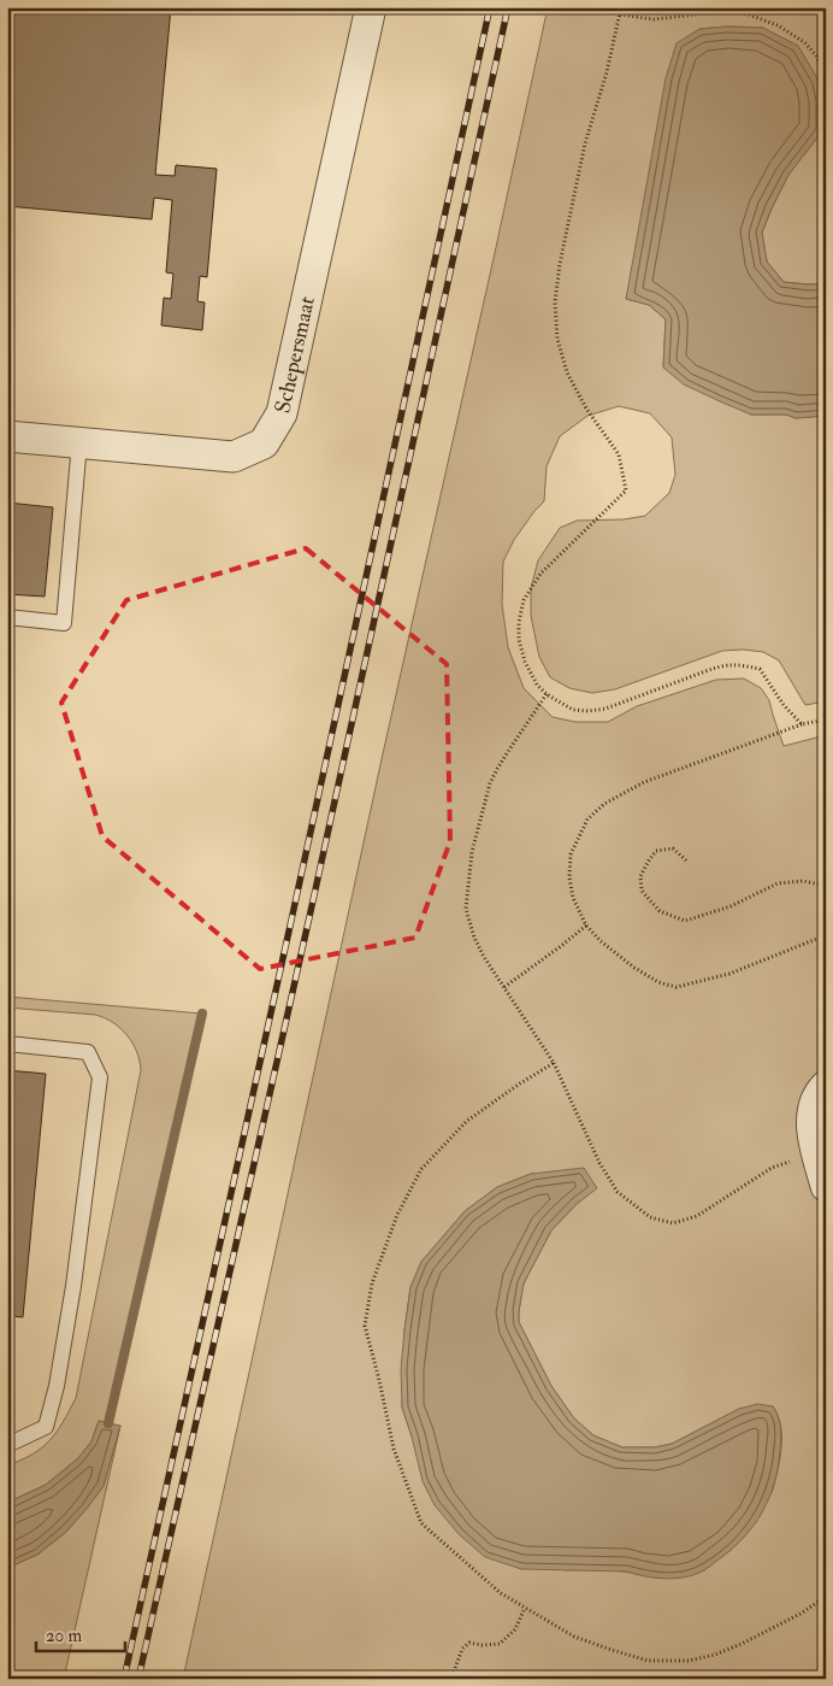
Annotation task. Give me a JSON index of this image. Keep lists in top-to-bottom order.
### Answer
{
  "streets": {
    "street": ["Schepersmaat"]
  },
  "scale_bar": "20 m"
}
